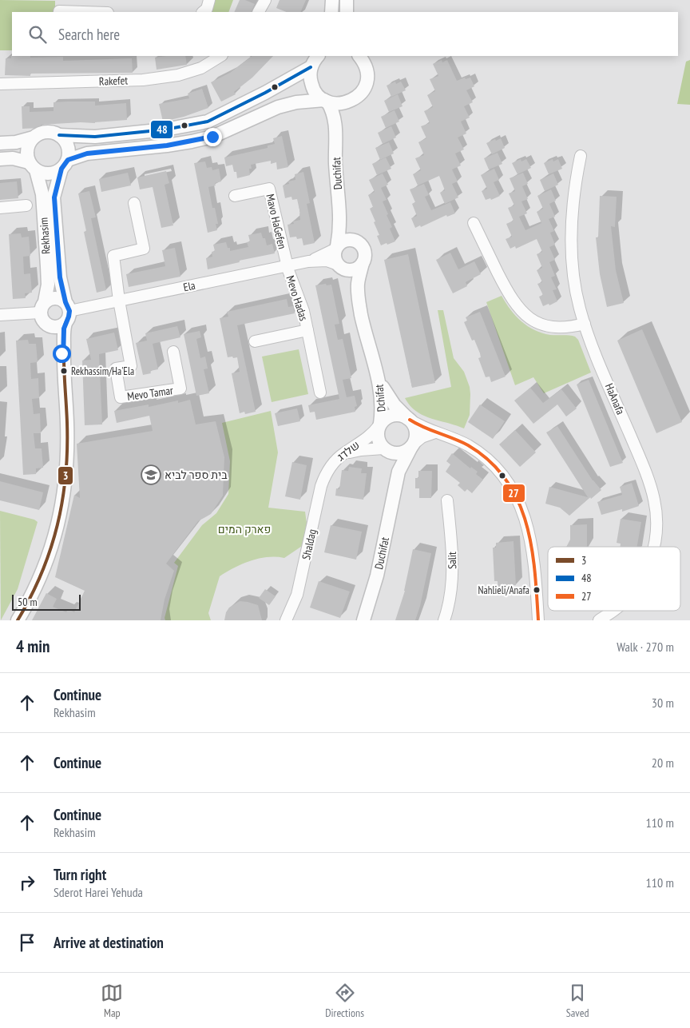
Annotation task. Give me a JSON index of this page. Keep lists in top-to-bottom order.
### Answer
{
  "streets": {
    "street": [
      "Rakefet",
      "Duchifat",
      "Mavo HaGefen",
      "Rekhasim",
      "Ela",
      "Mevo Hadas",
      "Mevo Tamar",
      "Dchifat",
      "HaAnafa",
      "שלדג",
      "Shaldag",
      "Salit"
    ]
  },
  "crossings": [
    ["Duchifat", "Dchifat"],
    ["Duchifat", "שלדג"],
    ["Mavo HaGefen", "Ela"],
    ["Mavo HaGefen", "Mevo Hadas"],
    ["Rekhasim", "Ela"],
    ["Ela", "Mevo Hadas"],
    ["Ela", "Mevo Tamar"],
    ["Dchifat", "שלדג"],
    ["שלדג", "Shaldag"]
  ],
  "parks": ["פארק המים"],
  "places": {
    "other": ["Rekhassim/Ha'Ela", "Nahlieli/Anafa"],
    "school or university": ["בית ספר לביא"]
  },
  "lines": ["transit line 48", "transit line 3", "transit line 27"],
  "legend": ["3", "48", "27"],
  "scale_bar": "50 m",
  "page": {
    "search": "Search here",
    "scale": "50 m",
    "heading": ["4 min", "Walk · 270 m"],
    "list": [
      ["Continue", "Rekhasim", "30 m"],
      ["Continue", "20 m"],
      ["Continue", "Rekhasim", "110 m"],
      ["Turn right", "Sderot Harei Yehuda", "110 m"],
      "Arrive at destination"
    ],
    "nav": ["Map", "Directions", "Saved"]
  }
}
